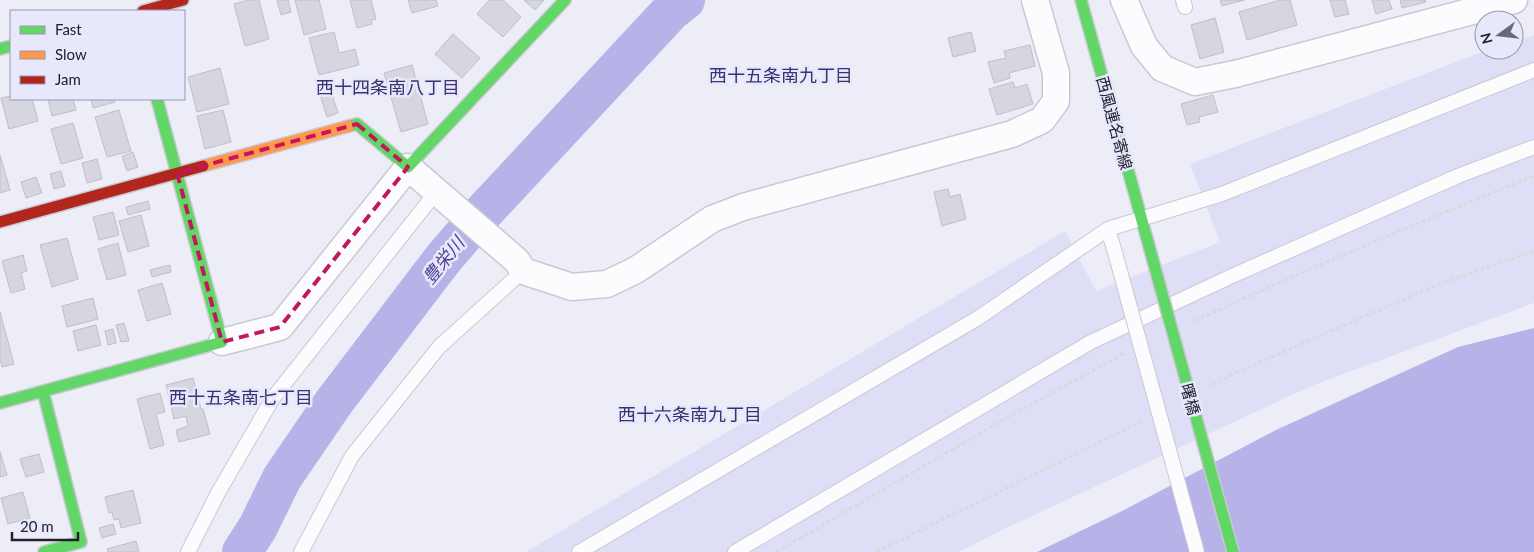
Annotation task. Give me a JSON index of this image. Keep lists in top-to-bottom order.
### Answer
{
  "streets": {
    "street": ["西風連名寄線", "曙橋"]
  },
  "crossings": [
    ["西風連名寄線", "曙橋"]
  ],
  "districts": [
    "西十五条南九丁目",
    "西十四条南八丁目",
    "西十五条南七丁目",
    "西十六条南九丁目"
  ],
  "water": ["豊栄川"],
  "legend": ["Fast", "Slow", "Jam"],
  "scale_bar": "20 m",
  "north": "left"
}
